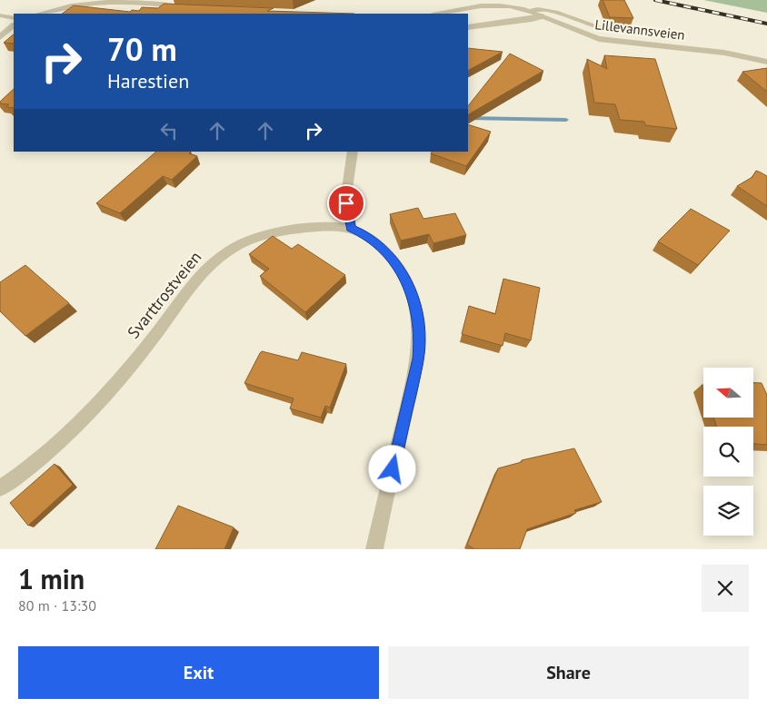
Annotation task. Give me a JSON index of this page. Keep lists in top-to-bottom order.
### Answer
{
  "streets": {
    "street": ["Lillevannsveien", "Svarttrostveien"]
  },
  "north": "left",
  "page": {
    "turn": ["70 m", "Harestien"],
    "heading": ["1 min", "80 m · 13:30"],
    "buttons": ["Exit", "Share"]
  }
}
